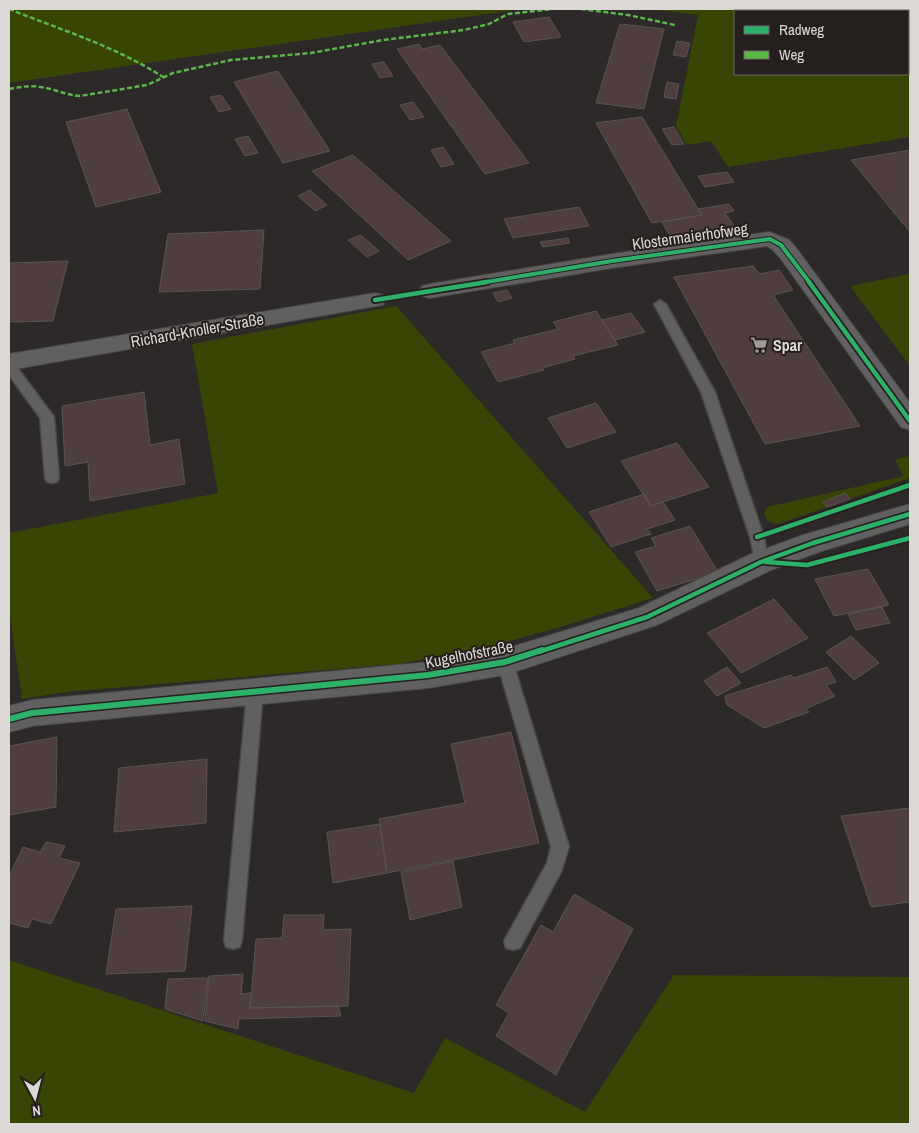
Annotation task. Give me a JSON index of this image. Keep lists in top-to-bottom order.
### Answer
{
  "streets": {
    "street": ["Klostermaierhofweg", "Richard-Knoller-Straße", "Kugelhofstraße"]
  },
  "places": {
    "supermarket": ["Spar"]
  },
  "legend": ["Radweg", "Weg"],
  "north": "bottom"
}
